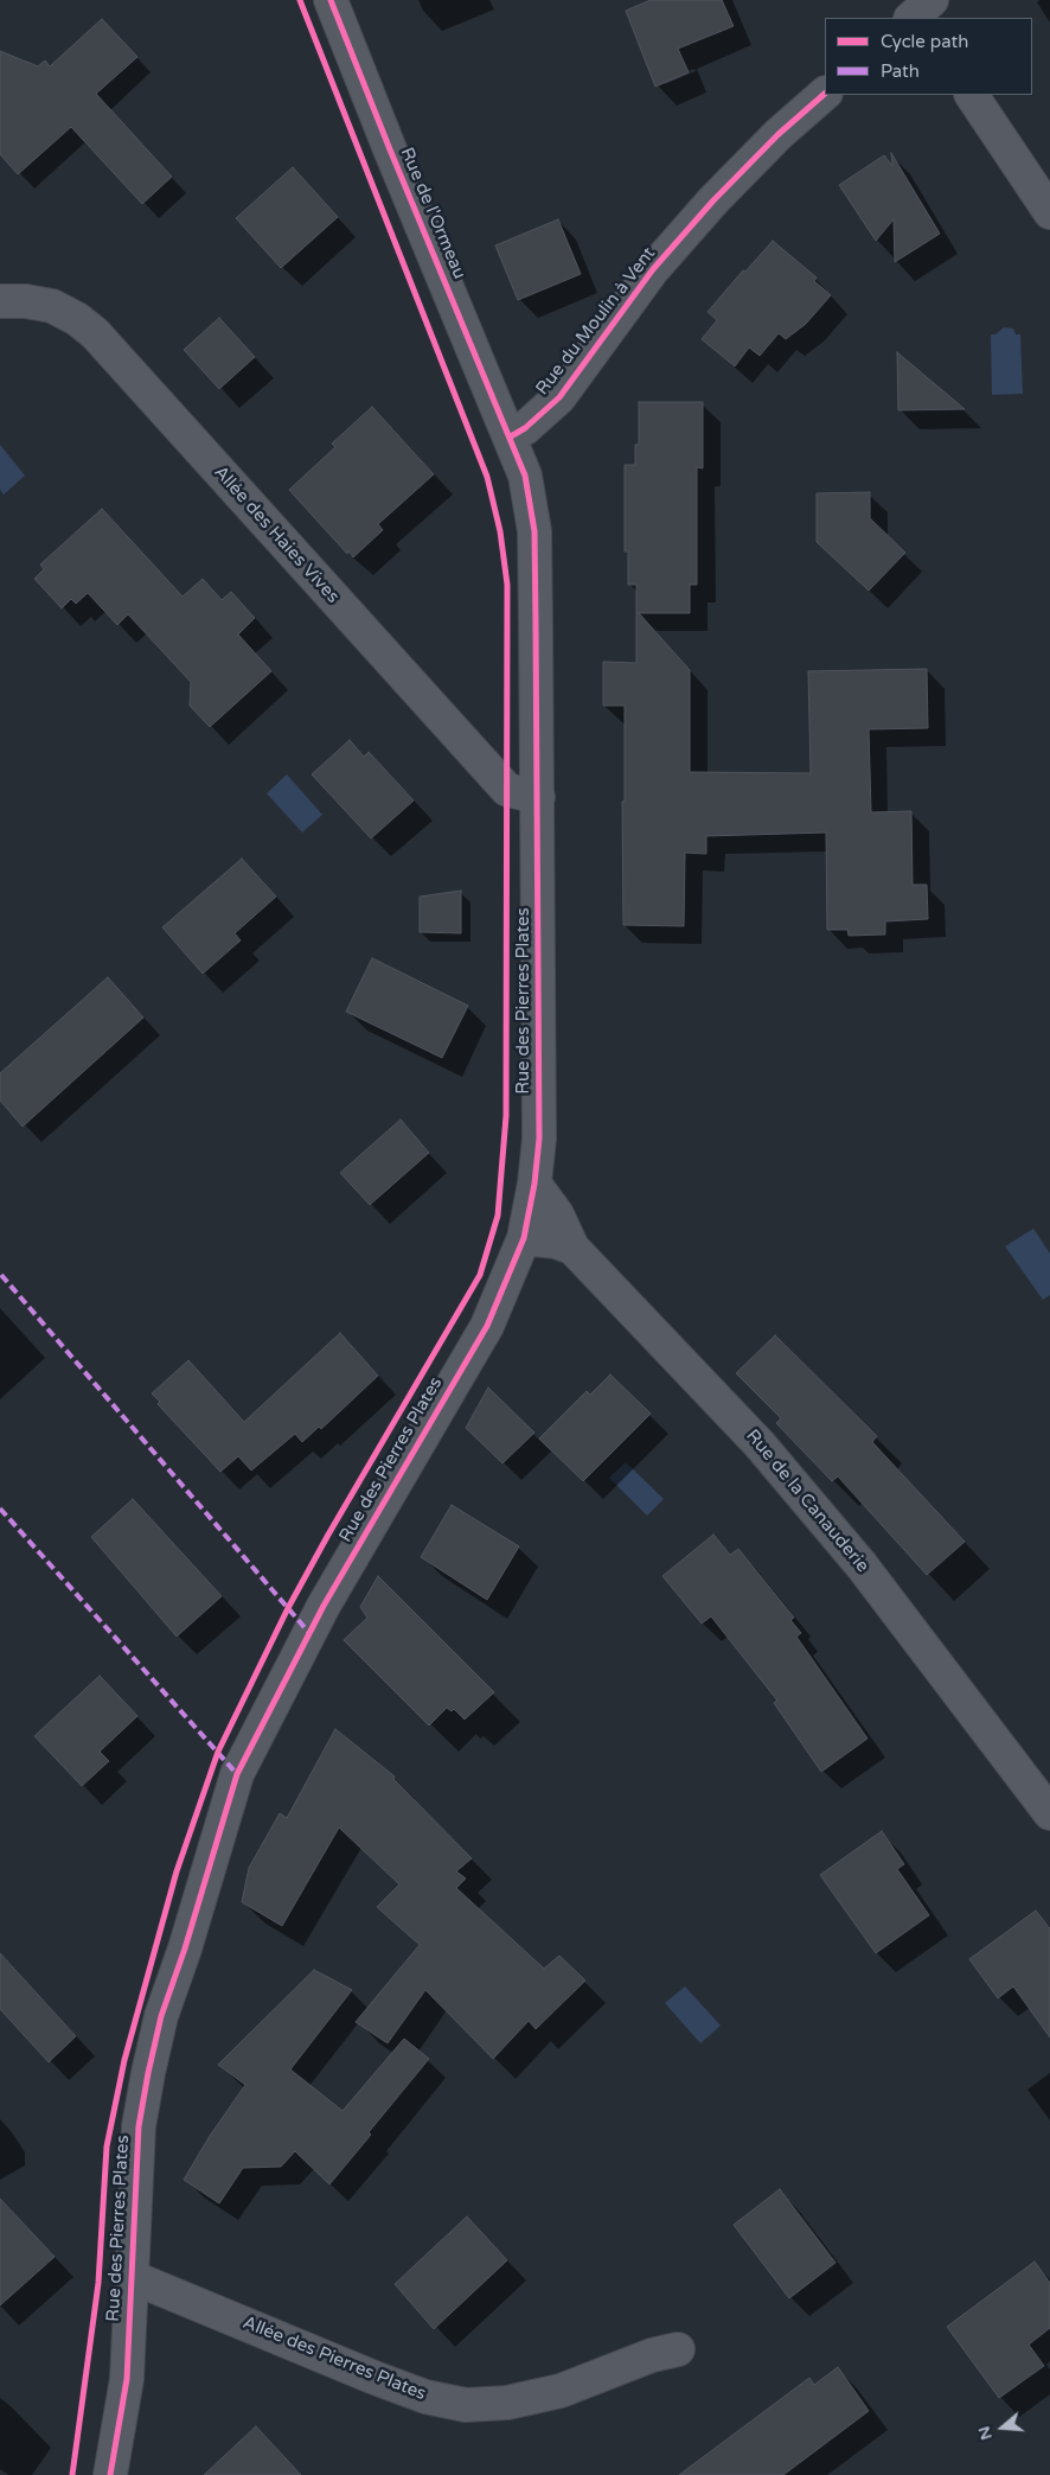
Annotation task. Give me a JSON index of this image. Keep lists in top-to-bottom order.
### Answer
{
  "streets": {
    "street": [
      "Rue de l'Ormeau",
      "Rue du Moulin à Vent",
      "Allée des Haies Vives",
      "Rue des Pierres Plates",
      "Rue de la Canauderie",
      "Allée des Pierres Plates"
    ]
  },
  "crossings": [
    ["Rue de l'Ormeau", "Rue du Moulin à Vent"],
    ["Rue de l'Ormeau", "Rue des Pierres Plates"],
    ["Rue du Moulin à Vent", "Rue des Pierres Plates"],
    ["Allée des Haies Vives", "Rue des Pierres Plates"],
    ["Rue des Pierres Plates", "Rue de la Canauderie"],
    ["Rue des Pierres Plates", "Allée des Pierres Plates"]
  ],
  "legend": ["Cycle path", "Path"],
  "north": "left"
}
